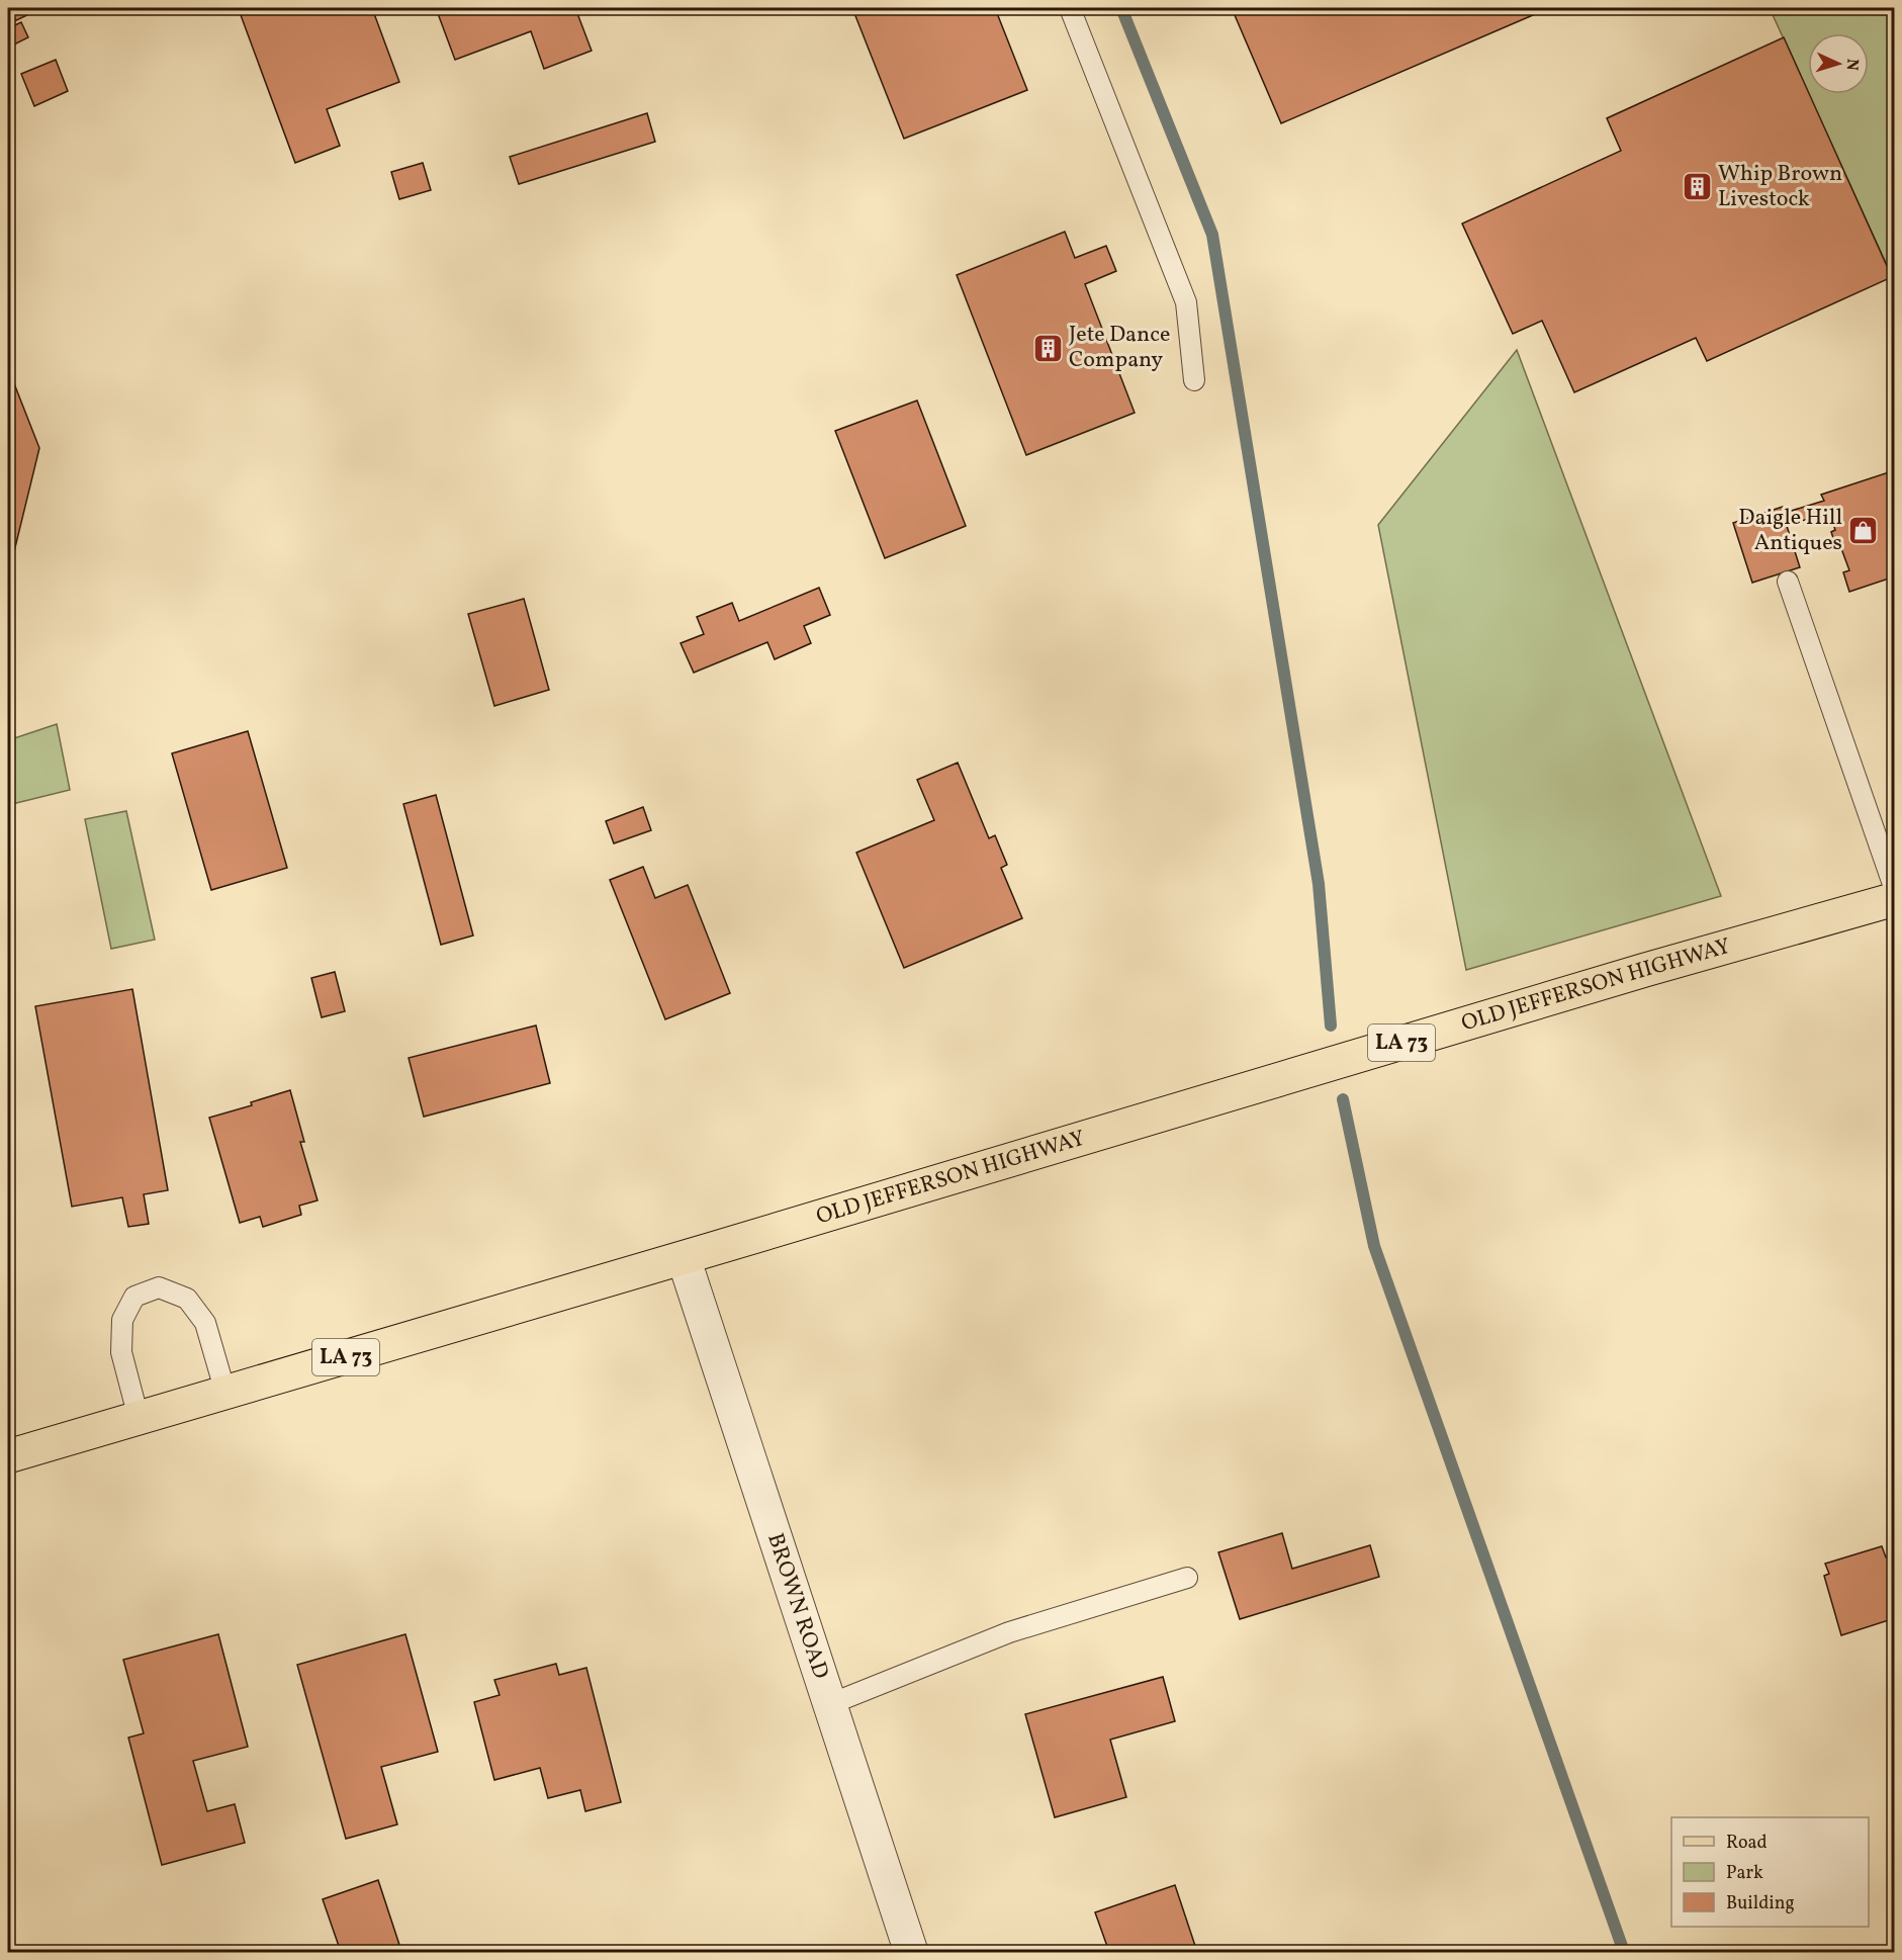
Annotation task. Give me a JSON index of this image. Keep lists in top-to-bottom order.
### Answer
{
  "streets": {
    "main road": ["OLD JEFFERSON HIGHWAY", "LA 73"],
    "street": ["BROWN ROAD"]
  },
  "crossings": [
    ["OLD JEFFERSON HIGHWAY", "BROWN ROAD"]
  ],
  "places": {
    "building": ["Whip Brown Livestock", "Jete Dance Company"],
    "shop": ["Daigle Hill Antiques"]
  },
  "legend": ["Road", "Park", "Building"],
  "north": "right"
}
